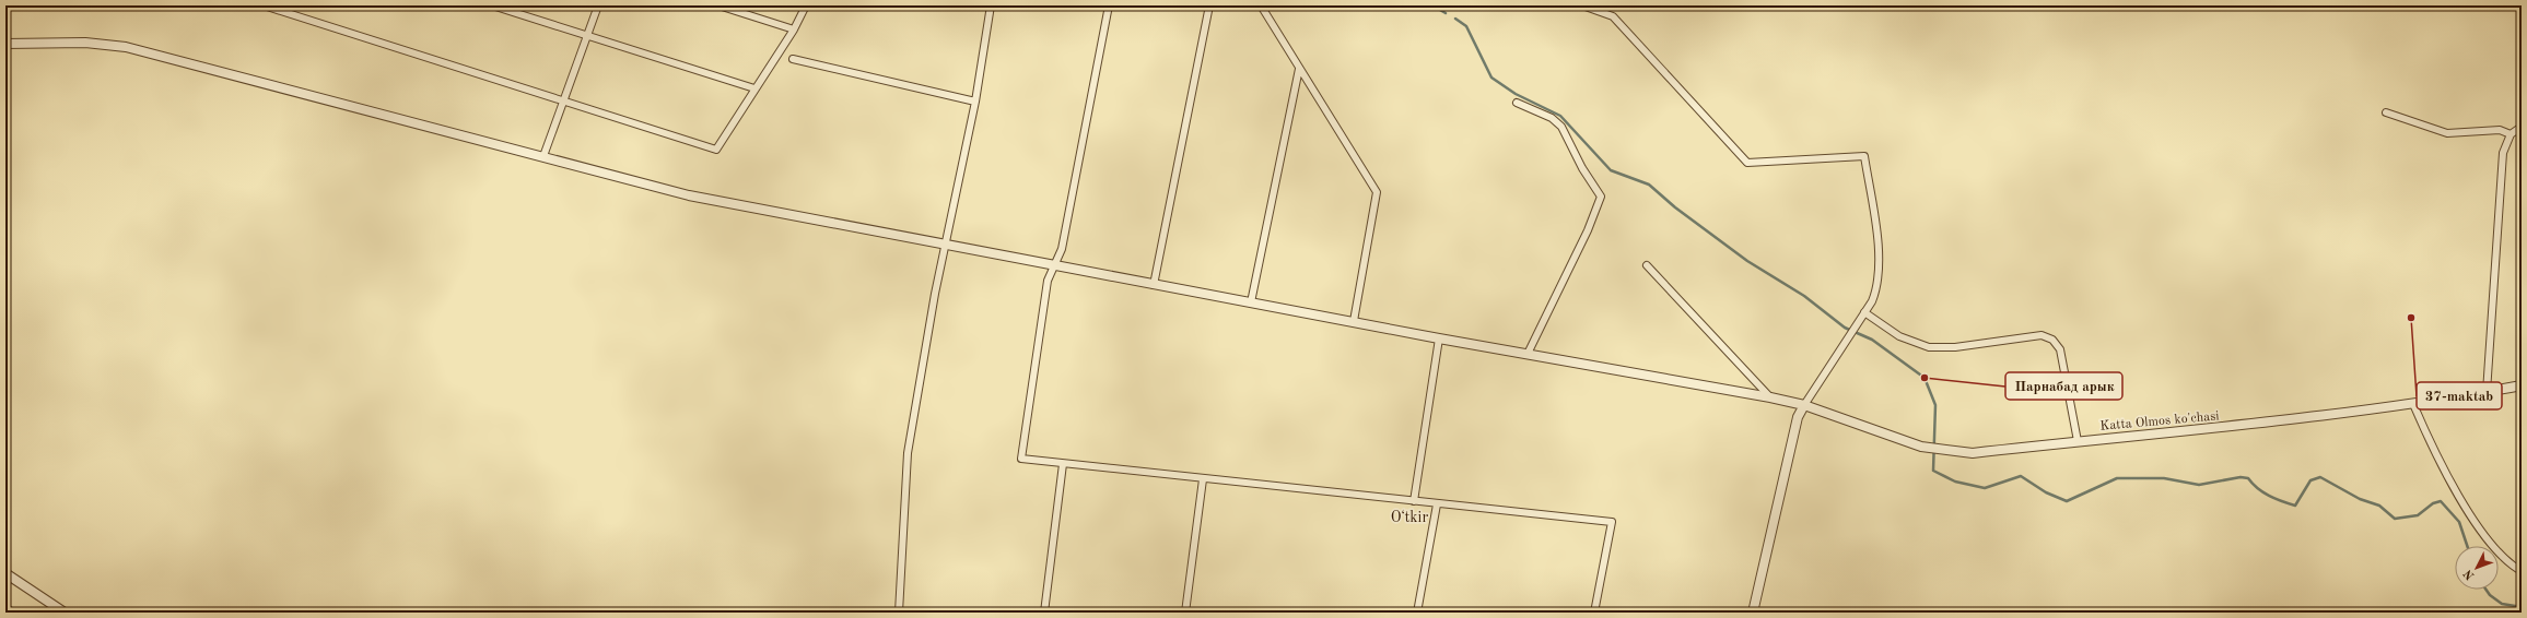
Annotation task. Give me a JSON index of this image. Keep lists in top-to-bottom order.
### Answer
{
  "streets": {
    "street": ["Katta Olmos ko'chasi"]
  },
  "districts": ["Oʻtkir"],
  "places": ["37-maktab", "Парнабад арык"],
  "north": "bottom left"
}
